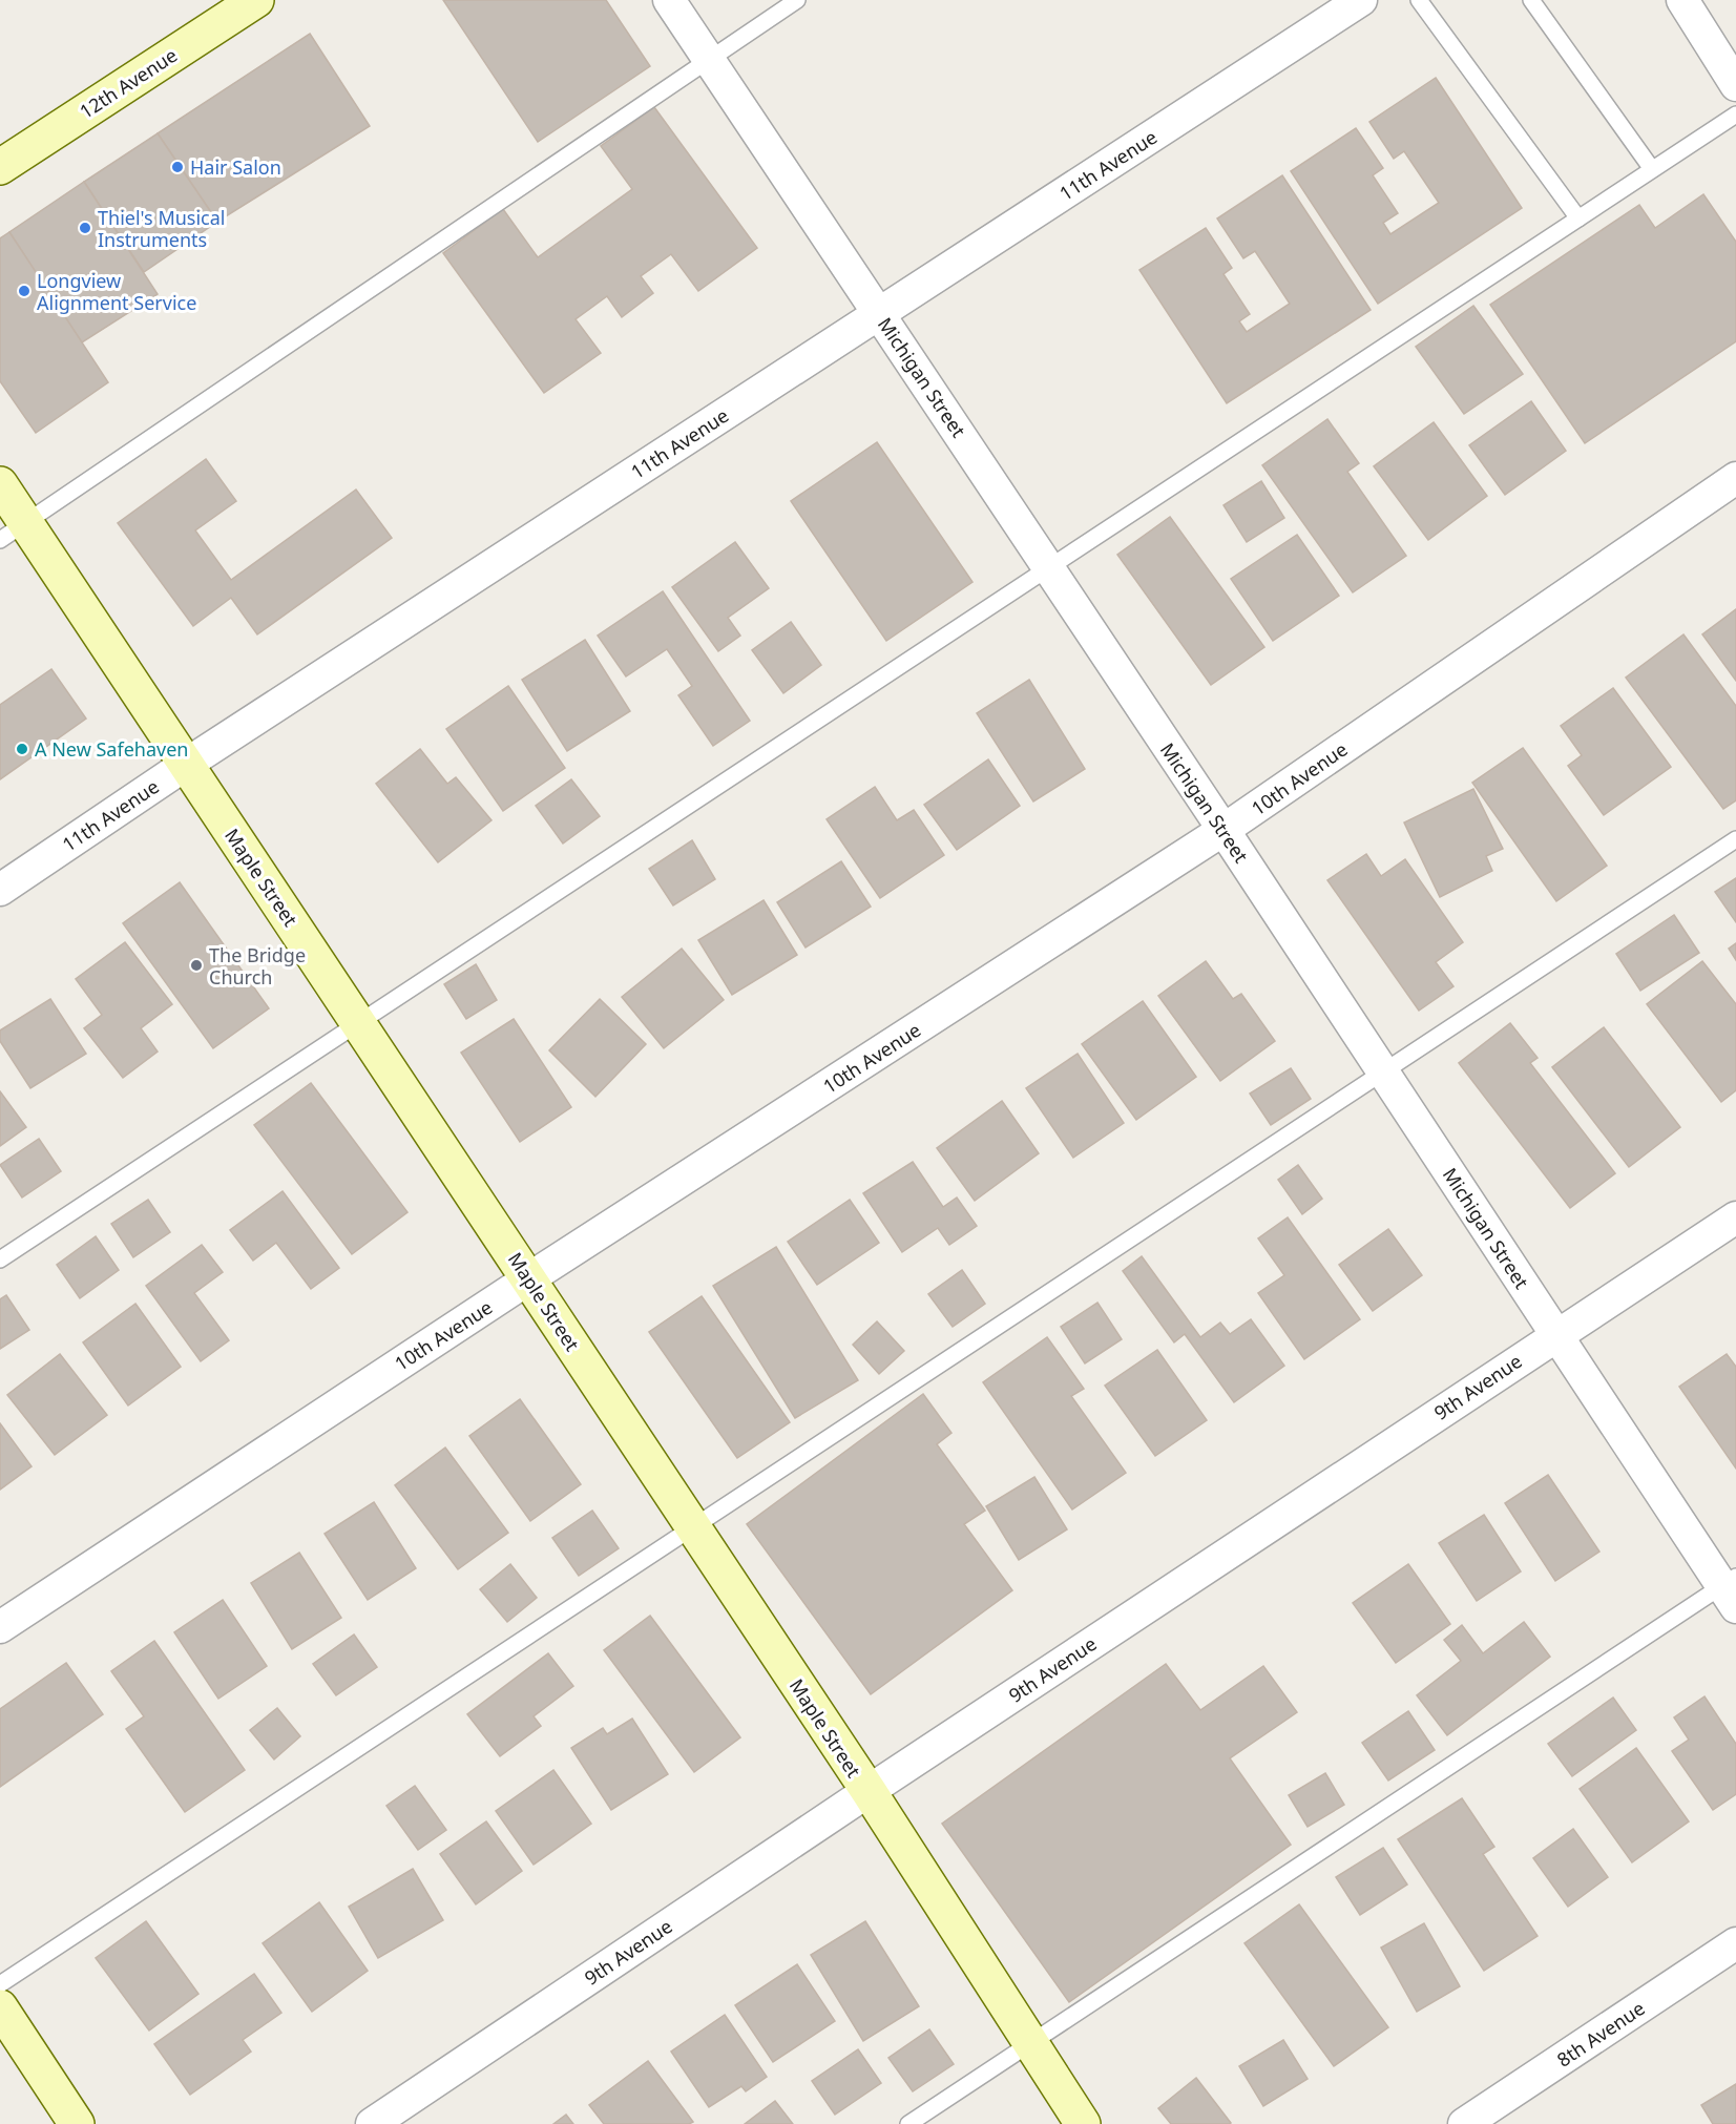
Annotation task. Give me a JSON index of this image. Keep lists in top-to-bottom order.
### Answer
{
  "streets": {
    "street": [
      "12th Avenue",
      "11th Avenue",
      "Michigan Street",
      "10th Avenue",
      "Maple Street",
      "9th Avenue",
      "8th Avenue"
    ]
  },
  "crossings": [
    ["11th Avenue", "Michigan Street"],
    ["11th Avenue", "Maple Street"],
    ["Michigan Street", "10th Avenue"],
    ["Michigan Street", "9th Avenue"],
    ["10th Avenue", "Maple Street"],
    ["Maple Street", "9th Avenue"]
  ],
  "places": [
    "Hair Salon",
    "Thiel's Musical Instruments",
    "Longview Alignment Service",
    "A New Safehaven",
    "The Bridge Church"
  ]
}
